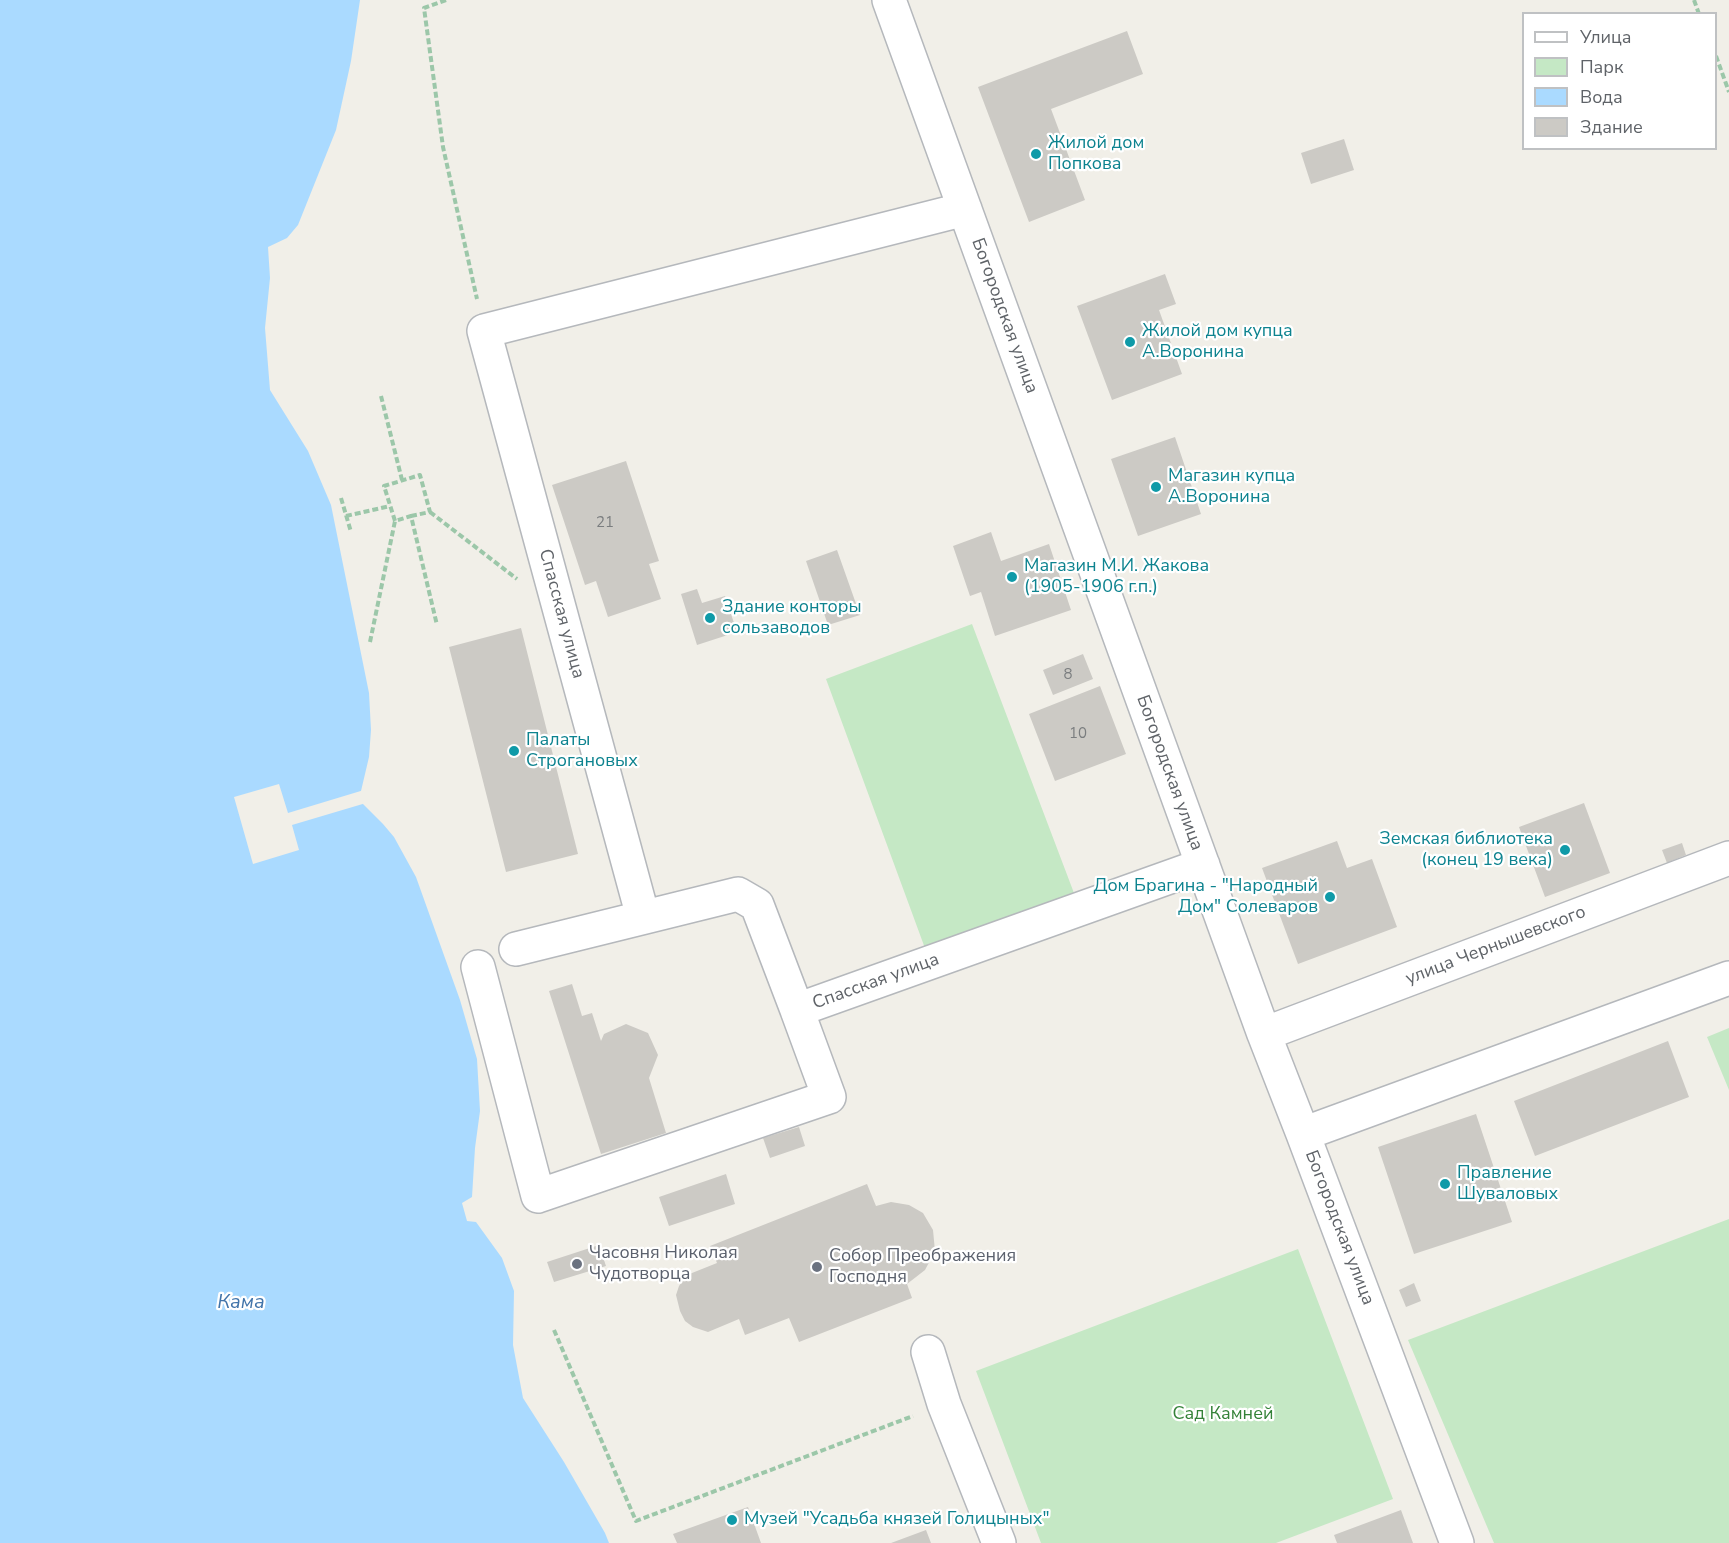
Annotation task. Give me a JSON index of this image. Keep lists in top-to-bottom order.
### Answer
{
  "streets": {
    "street": ["Богородская улица", "Спасская улица", "улица Чернышевского"]
  },
  "crossings": [
    ["Богородская улица", "Спасская улица"],
    ["Богородская улица", "улица Чернышевского"]
  ],
  "water": ["Кама"],
  "parks": ["Сад Камней"],
  "places": [
    "Жилой дом Попкова",
    "Жилой дом купца А.Воронина",
    "Магазин купца А.Воронина",
    "Магазин М.И. Жакова (1905-1906 г.п.)",
    "Здание конторы сользаводов",
    "Палаты Строгановых",
    "Земская библиотека (конец 19 века)",
    "Дом Брагина - \"Народный Дом\" Солеваров",
    "Правление Шуваловых",
    "Часовня Николая Чудотворца",
    "Собор Преображения Господня",
    "Музей \"Усадьба князей Голицыных\""
  ],
  "house_numbers": ["21", "8", "10"],
  "legend": [
    "Улица",
    "Парк",
    "Вода",
    "Здание"
  ]
}
